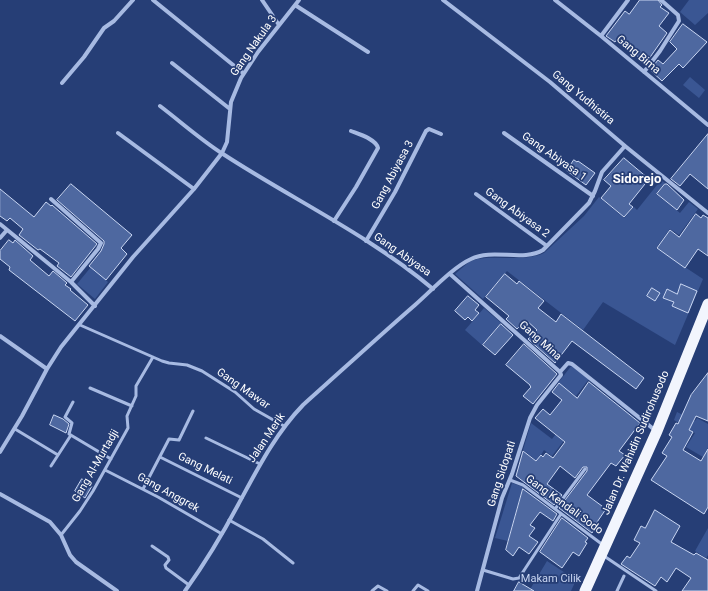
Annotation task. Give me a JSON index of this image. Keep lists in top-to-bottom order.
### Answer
{
  "streets": {
    "highway": ["Jalan Dr. Wahidin Sudirohusodo"],
    "street": [
      "Gang Nakula 3",
      "Gang Bima",
      "Gang Yudhistira",
      "Gang Abiyasa 1",
      "Gang Abiyasa 3",
      "Gang Abiyasa 2",
      "Gang Abiyasa",
      "Gang Mina",
      "Jalan Merik",
      "Gang Sidopati"
    ],
    "lane": [
      "Gang Mawar",
      "Gang Al-Murtadji",
      "Gang Melati",
      "Gang Anggrek",
      "Gang Kendali Sodo"
    ]
  },
  "crossings": [
    ["Gang Nakula 3", "Gang Abiyasa"],
    ["Gang Yudhistira", "Gang Abiyasa"],
    ["Gang Abiyasa 1", "Gang Abiyasa"],
    ["Gang Abiyasa 3", "Gang Abiyasa"],
    ["Gang Abiyasa 2", "Gang Abiyasa"],
    ["Gang Abiyasa", "Gang Mina"],
    ["Gang Abiyasa", "Jalan Merik"],
    ["Gang Mina", "Jalan Dr. Wahidin Sudirohusodo"],
    ["Gang Mina", "Gang Sidopati"],
    ["Gang Mawar", "Jalan Merik"],
    ["Gang Mawar", "Gang Al-Murtadji"],
    ["Jalan Merik", "Gang Melati"],
    ["Jalan Merik", "Gang Anggrek"],
    ["Jalan Dr. Wahidin Sudirohusodo", "Gang Kendali Sodo"],
    ["Gang Al-Murtadji", "Gang Anggrek"],
    ["Gang Sidopati", "Gang Kendali Sodo"]
  ],
  "districts": ["Sidorejo"],
  "parks": ["Makam Cilik"]
}
